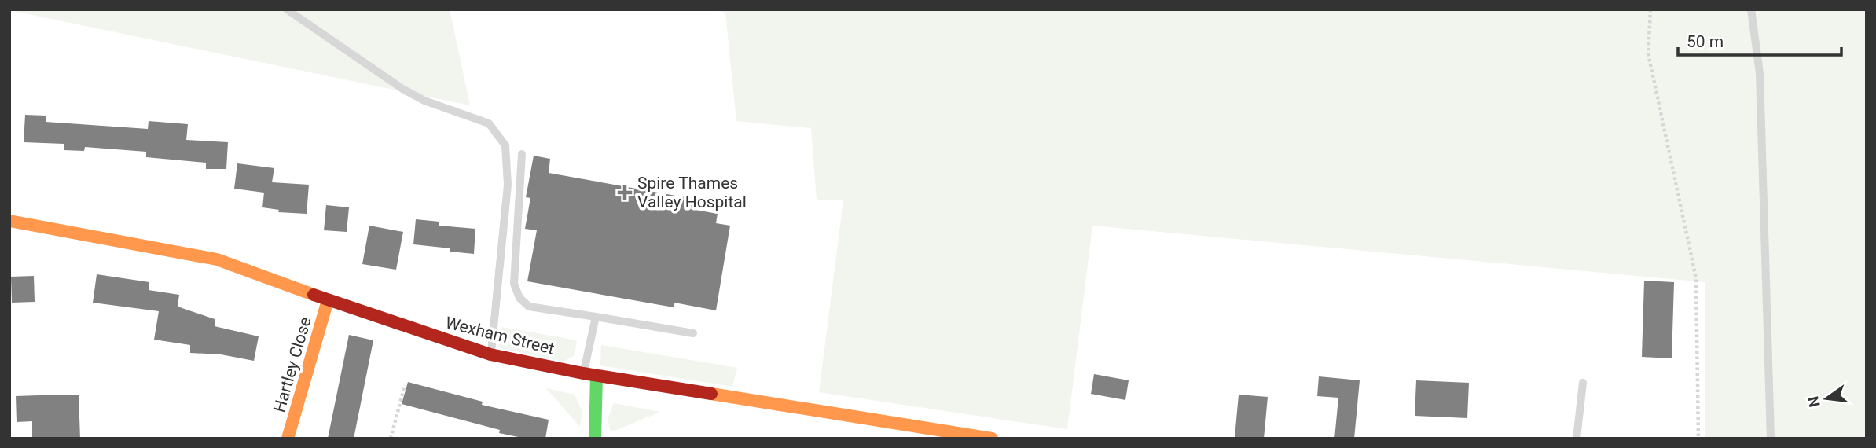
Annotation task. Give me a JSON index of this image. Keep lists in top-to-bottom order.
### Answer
{
  "streets": {
    "street": ["Wexham Street", "Hartley Close"]
  },
  "crossings": [
    ["Wexham Street", "Hartley Close"]
  ],
  "places": {
    "health": ["Spire Thames Valley Hospital"]
  },
  "scale_bar": "50 m",
  "north": "left"
}
